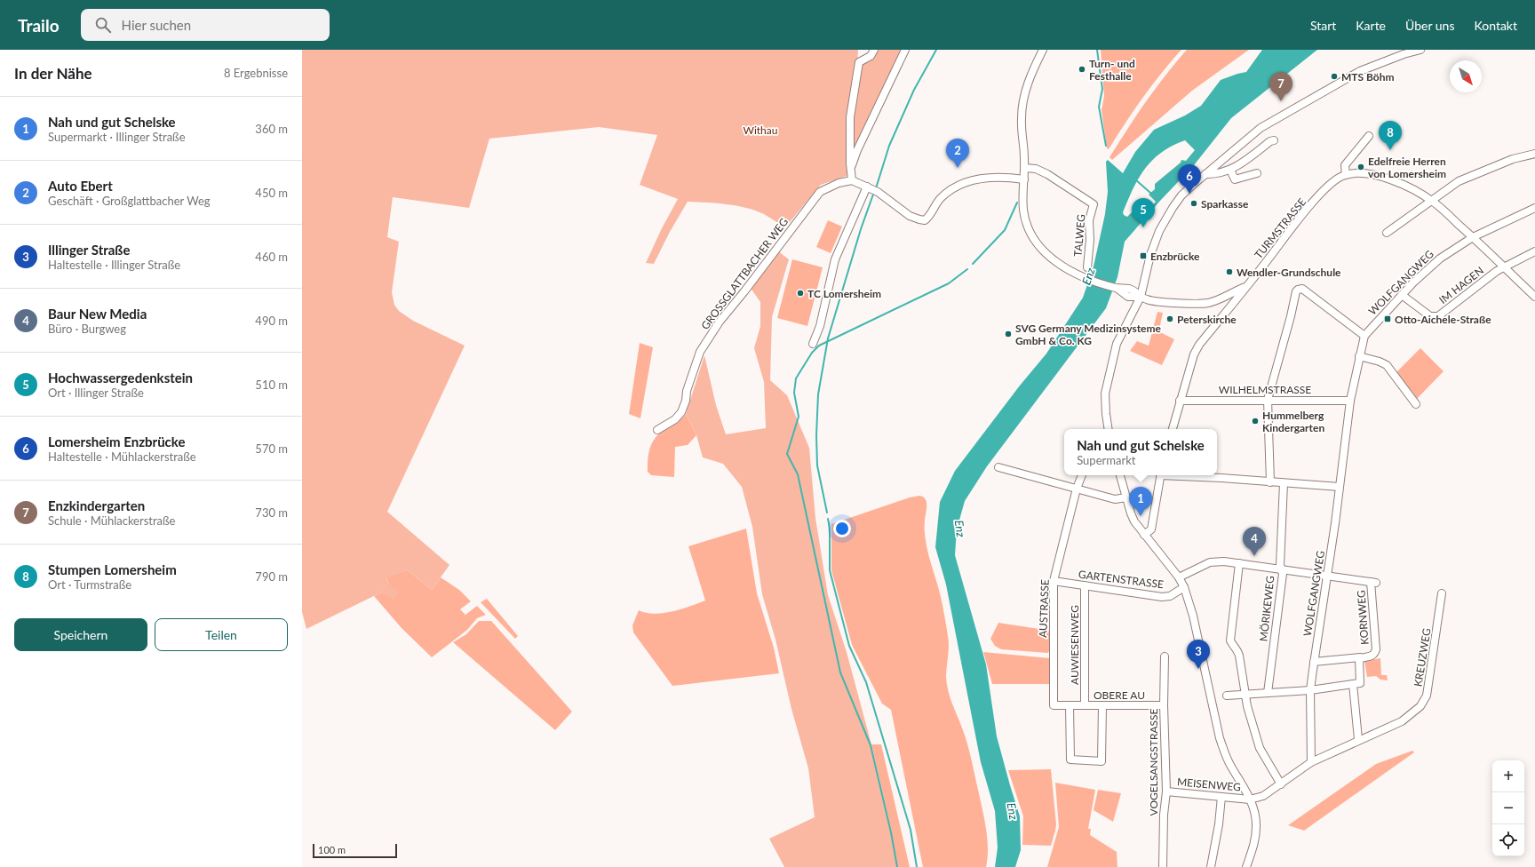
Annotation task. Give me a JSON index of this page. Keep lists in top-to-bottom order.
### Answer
{
  "streets": {
    "street": [
      "TURMSTRASSE",
      "TALWEG",
      "GROSSGLATTBACHER WEG",
      "WOLFGANGWEG",
      "IM HAGEN",
      "WILHELMSTRASSE",
      "GARTENSTRASSE",
      "AUSTRASSE",
      "MÖRIKEWEG",
      "KORNWEG",
      "AUWIESENWEG",
      "KREUZWEG",
      "OBERE AU",
      "VOGELSANGSTRASSE",
      "MEISENWEG"
    ]
  },
  "crossings": [
    ["TURMSTRASSE", "WILHELMSTRASSE"],
    ["WOLFGANGWEG", "IM HAGEN"],
    ["WOLFGANGWEG", "WILHELMSTRASSE"],
    ["WOLFGANGWEG", "KORNWEG"],
    ["WOLFGANGWEG", "KREUZWEG"],
    ["GARTENSTRASSE", "AUSTRASSE"],
    ["GARTENSTRASSE", "AUWIESENWEG"],
    ["AUSTRASSE", "OBERE AU"],
    ["AUWIESENWEG", "OBERE AU"],
    ["OBERE AU", "VOGELSANGSTRASSE"],
    ["VOGELSANGSTRASSE", "MEISENWEG"]
  ],
  "water": ["Enz"],
  "parks": ["Withau"],
  "places": {
    "other": [
      "Turn- und Festhalle",
      "MTS Böhm",
      "Edelfreie Herren von Lomersheim",
      "Sparkasse",
      "Wendler-Grundschule",
      "TC Lomersheim",
      "Peterskirche",
      "SVG Germany Medizinsysteme GmbH & Co. KG",
      "Hummelberg Kindergarten"
    ],
    "transit": ["Enzbrücke", "Otto-Aichele-Straße"]
  },
  "scale_bar": "100 m",
  "north": "bottom right",
  "page": {
    "header": "Trailo",
    "search": "Hier suchen",
    "nav": [
      "Start",
      "Karte",
      "Über uns",
      "Kontakt"
    ],
    "heading": ["In der Nähe", "8 Ergebnisse"],
    "pins": [
      "7",
      "8",
      "2",
      "6",
      "5",
      "1",
      "4",
      "3"
    ],
    "list": [
      {
        "mark": "1",
        "name": "Nah und gut Schelske",
        "note": "Supermarkt · Illinger Straße",
        "value": "360 m"
      },
      {
        "mark": "2",
        "name": "Auto Ebert",
        "note": "Geschäft · Großglattbacher Weg",
        "value": "450 m"
      },
      {
        "mark": "3",
        "name": "Illinger Straße",
        "note": "Haltestelle · Illinger Straße",
        "value": "460 m"
      },
      {
        "mark": "4",
        "name": "Baur New Media",
        "note": "Büro · Burgweg",
        "value": "490 m"
      },
      {
        "mark": "5",
        "name": "Hochwassergedenkstein",
        "note": "Ort · Illinger Straße",
        "value": "510 m"
      },
      {
        "mark": "6",
        "name": "Lomersheim Enzbrücke",
        "note": "Haltestelle · Mühlackerstraße",
        "value": "570 m"
      },
      {
        "mark": "7",
        "name": "Enzkindergarten",
        "note": "Schule · Mühlackerstraße",
        "value": "730 m"
      },
      {
        "mark": "8",
        "name": "Stumpen Lomersheim",
        "note": "Ort · Turmstraße",
        "value": "790 m"
      }
    ],
    "popup": ["Nah und gut Schelske", "Supermarkt"],
    "buttons": ["Speichern", "Teilen"],
    "map_buttons": ["+", "−"],
    "scale": "100 m"
  }
}
